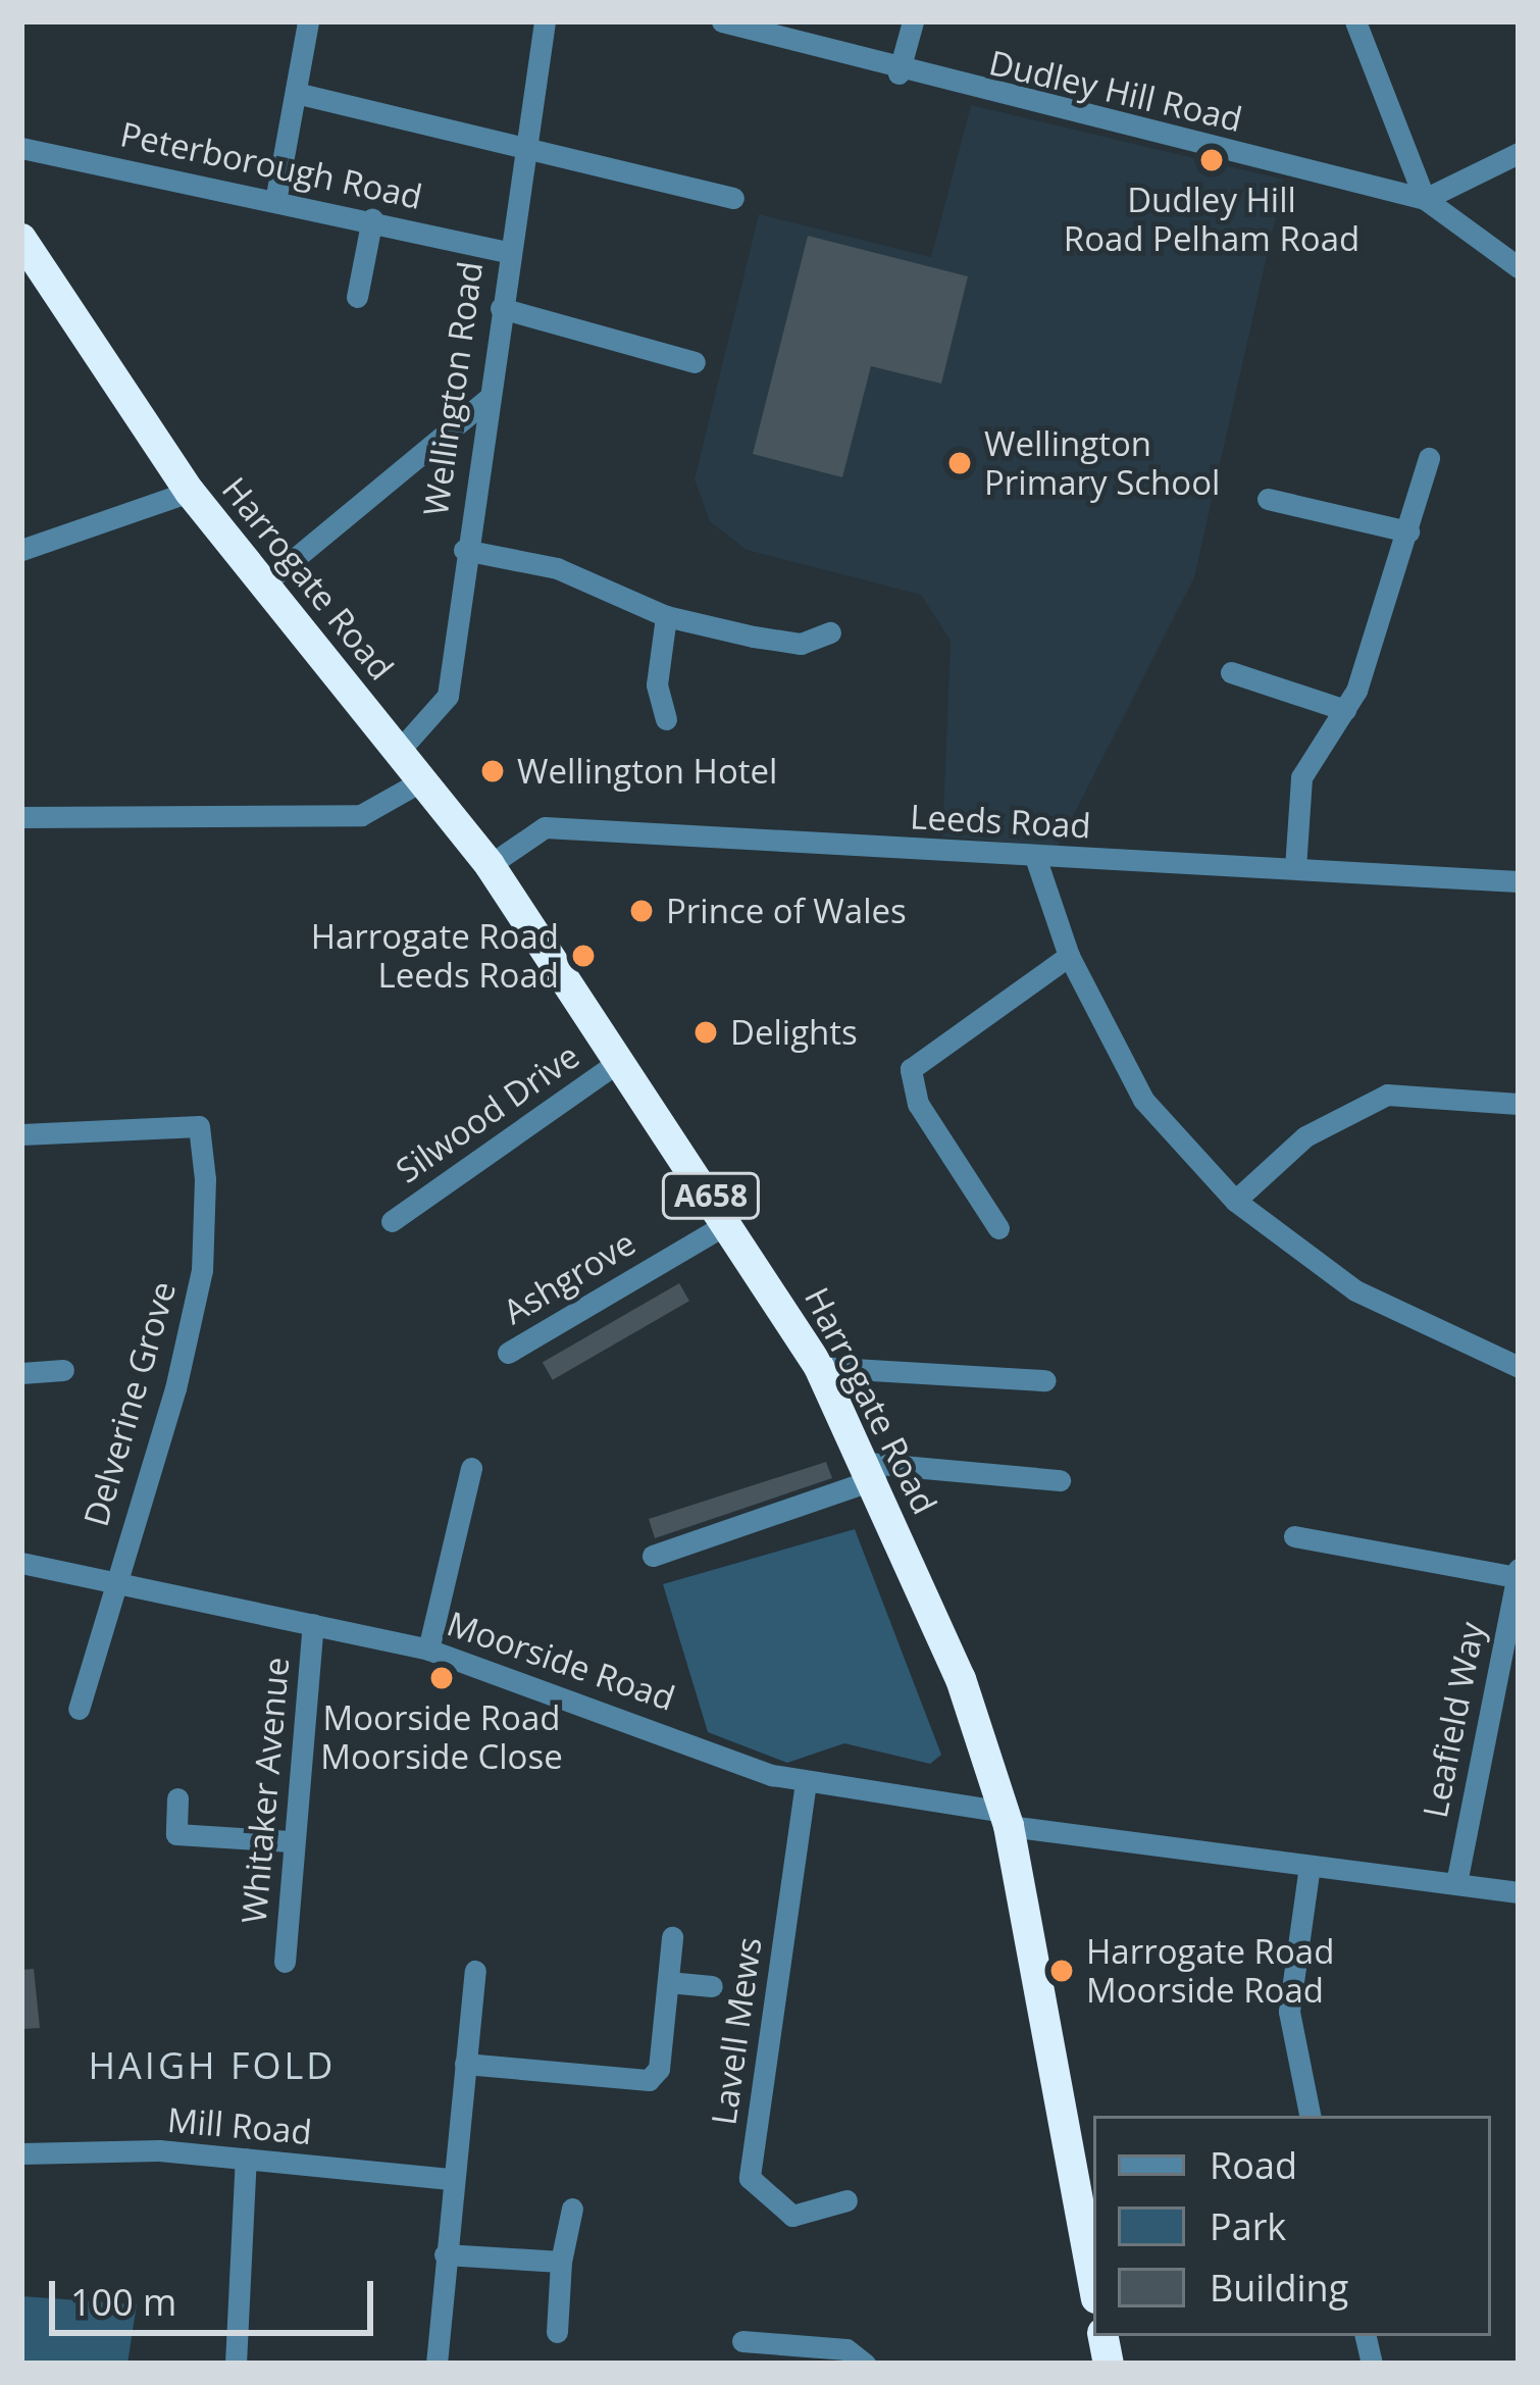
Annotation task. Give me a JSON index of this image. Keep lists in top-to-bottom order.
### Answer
{
  "streets": {
    "highway": ["Harrogate Road", "A658"],
    "street": [
      "Dudley Hill Road",
      "Peterborough Road",
      "Wellington Road",
      "Leeds Road",
      "Silwood Drive",
      "Ashgrove",
      "Delverine Grove",
      "Moorside Road",
      "Leafield Way",
      "Whitaker Avenue",
      "Lavell Mews",
      "Mill Road"
    ]
  },
  "crossings": [
    ["Peterborough Road", "Wellington Road"],
    ["Wellington Road", "Harrogate Road"],
    ["Harrogate Road", "Leeds Road"],
    ["Harrogate Road", "Silwood Drive"],
    ["Harrogate Road", "Ashgrove"],
    ["Harrogate Road", "Moorside Road"],
    ["Delverine Grove", "Moorside Road"],
    ["Moorside Road", "Leafield Way"],
    ["Moorside Road", "Whitaker Avenue"],
    ["Moorside Road", "Lavell Mews"]
  ],
  "districts": ["HAIGH FOLD"],
  "places": [
    "Dudley Hill Road Pelham Road",
    "Wellington Primary School",
    "Wellington Hotel",
    "Prince of Wales",
    "Harrogate Road Leeds Road",
    "Delights",
    "Moorside Road Moorside Close",
    "Harrogate Road Moorside Road"
  ],
  "legend": ["Road", "Park", "Building"],
  "scale_bar": "100 m"
}
